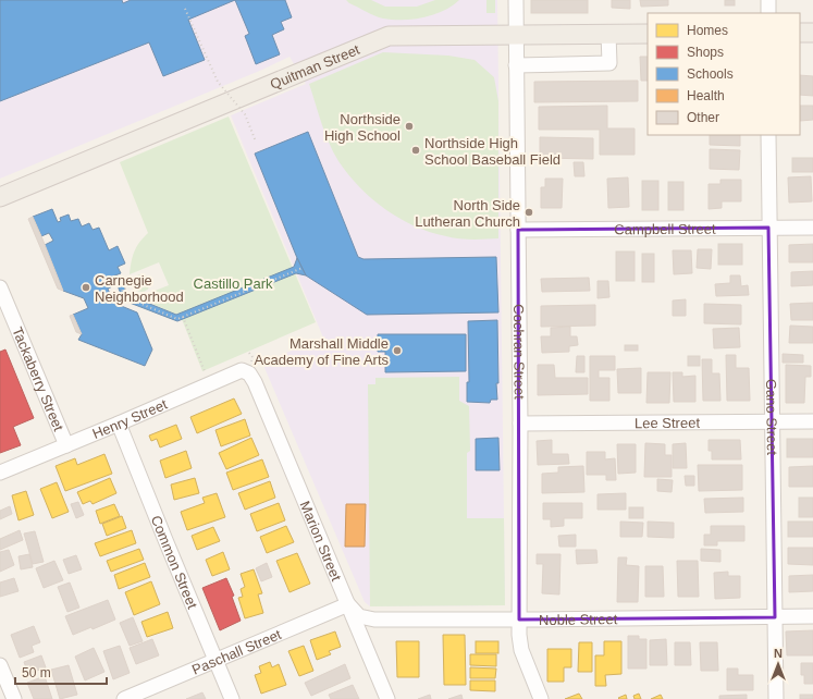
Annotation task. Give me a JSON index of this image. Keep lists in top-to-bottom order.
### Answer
{
  "streets": {
    "main road": ["Quitman Street"],
    "street": [
      "Campbell Street",
      "Cochran Street",
      "Tackaberry Street",
      "Gano Street",
      "Henry Street",
      "Lee Street",
      "Marion Street",
      "Common Street",
      "Noble Street",
      "Paschall Street"
    ]
  },
  "crossings": [
    ["Quitman Street", "Cochran Street"],
    ["Campbell Street", "Cochran Street"],
    ["Campbell Street", "Gano Street"],
    ["Cochran Street", "Lee Street"],
    ["Cochran Street", "Noble Street"],
    ["Tackaberry Street", "Henry Street"],
    ["Gano Street", "Lee Street"],
    ["Gano Street", "Noble Street"],
    ["Henry Street", "Marion Street"],
    ["Henry Street", "Common Street"],
    ["Marion Street", "Noble Street"],
    ["Marion Street", "Paschall Street"],
    ["Common Street", "Paschall Street"],
    ["Noble Street", "Paschall Street"]
  ],
  "parks": ["Castillo Park"],
  "places": [
    "Northside High School",
    "Northside High School Baseball Field",
    "North Side Lutheran Church",
    "Carnegie Neighborhood",
    "Marshall Middle Academy of Fine Arts"
  ],
  "legend": [
    "Homes",
    "Shops",
    "Schools",
    "Health",
    "Other"
  ],
  "scale_bar": "50 m",
  "north": "top"
}
